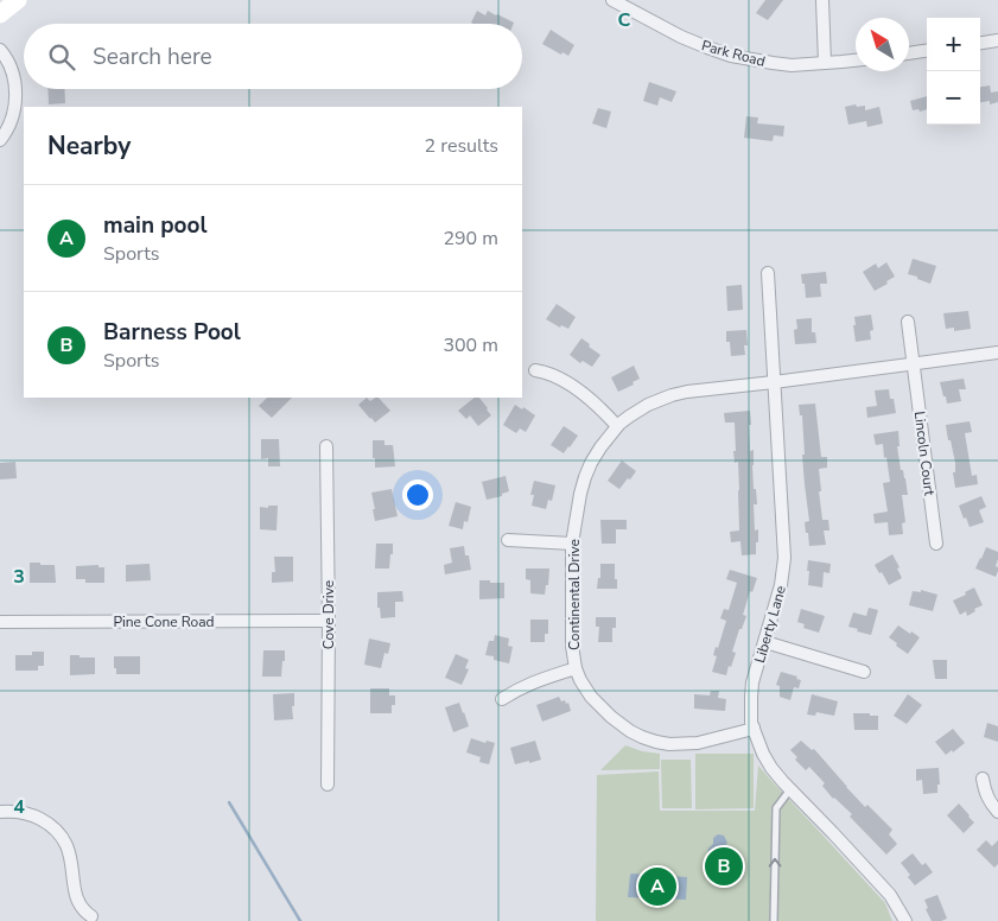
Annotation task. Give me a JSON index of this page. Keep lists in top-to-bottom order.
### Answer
{
  "streets": {
    "street": [
      "Park Road",
      "Lincoln Court",
      "Continental Drive",
      "Cove Drive",
      "Pine Cone Road",
      "Liberty Lane"
    ]
  },
  "crossings": [
    ["Lincoln Court", "Continental Drive"],
    ["Continental Drive", "Liberty Lane"],
    ["Cove Drive", "Pine Cone Road"]
  ],
  "north": "top left",
  "page": {
    "map_buttons": ["+", "−"],
    "search": "Search here",
    "heading": ["Nearby", "2 results"],
    "list": [
      {
        "mark": "A",
        "name": "main pool",
        "note": "Sports",
        "value": "290 m"
      },
      {
        "mark": "B",
        "name": "Barness Pool",
        "note": "Sports",
        "value": "300 m"
      }
    ],
    "pins": ["B", "A"]
  },
  "grid": {
    "columns": ["C"],
    "rows": ["3", "4"]
  }
}
